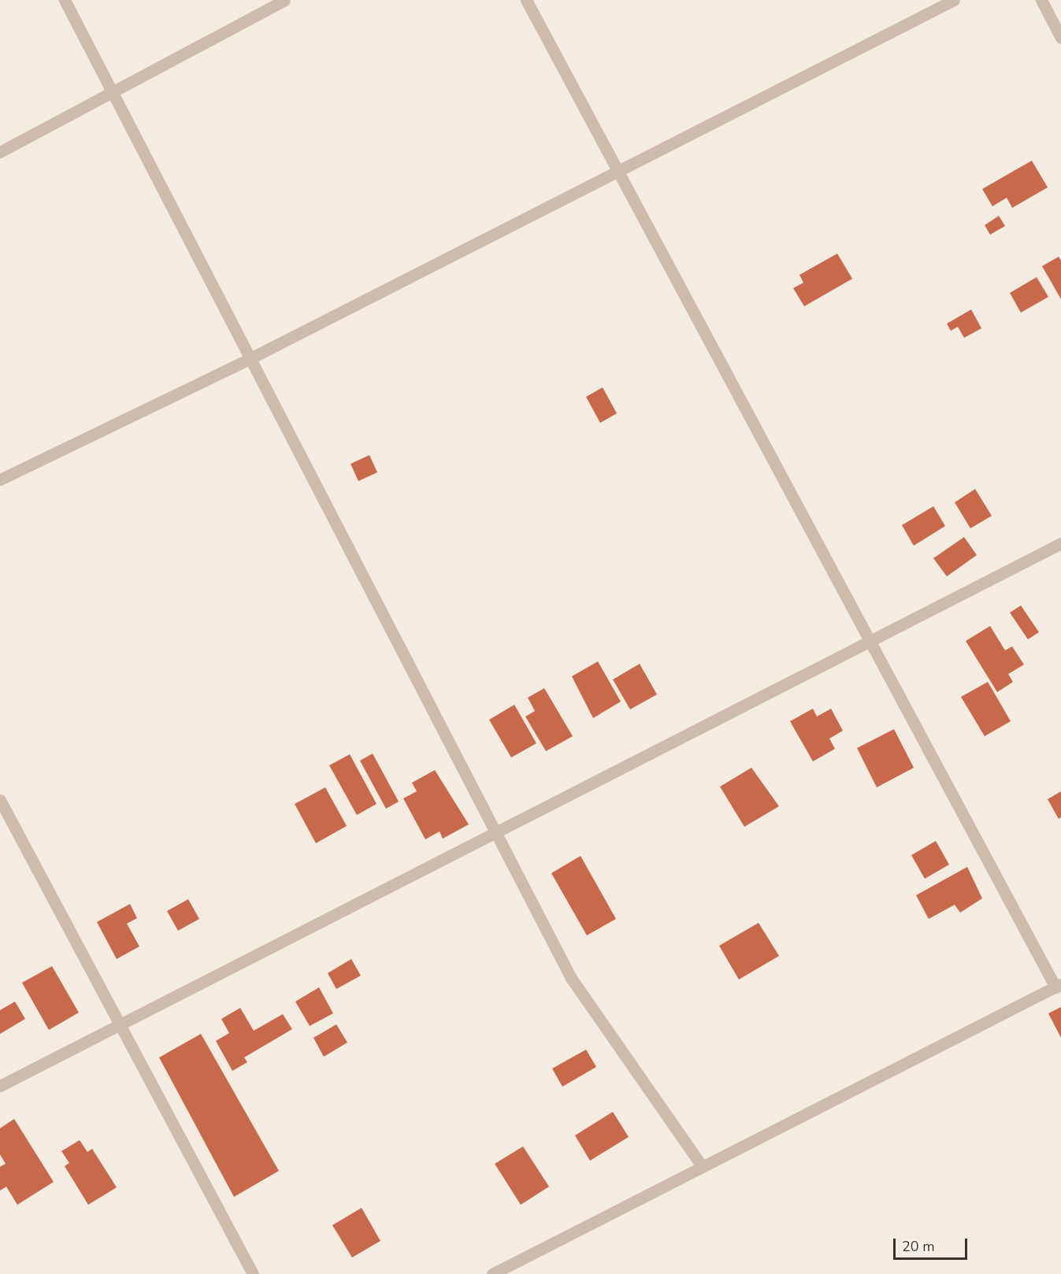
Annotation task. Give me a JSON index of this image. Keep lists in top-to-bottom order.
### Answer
{
  "scale_bar": "20 m"
}
